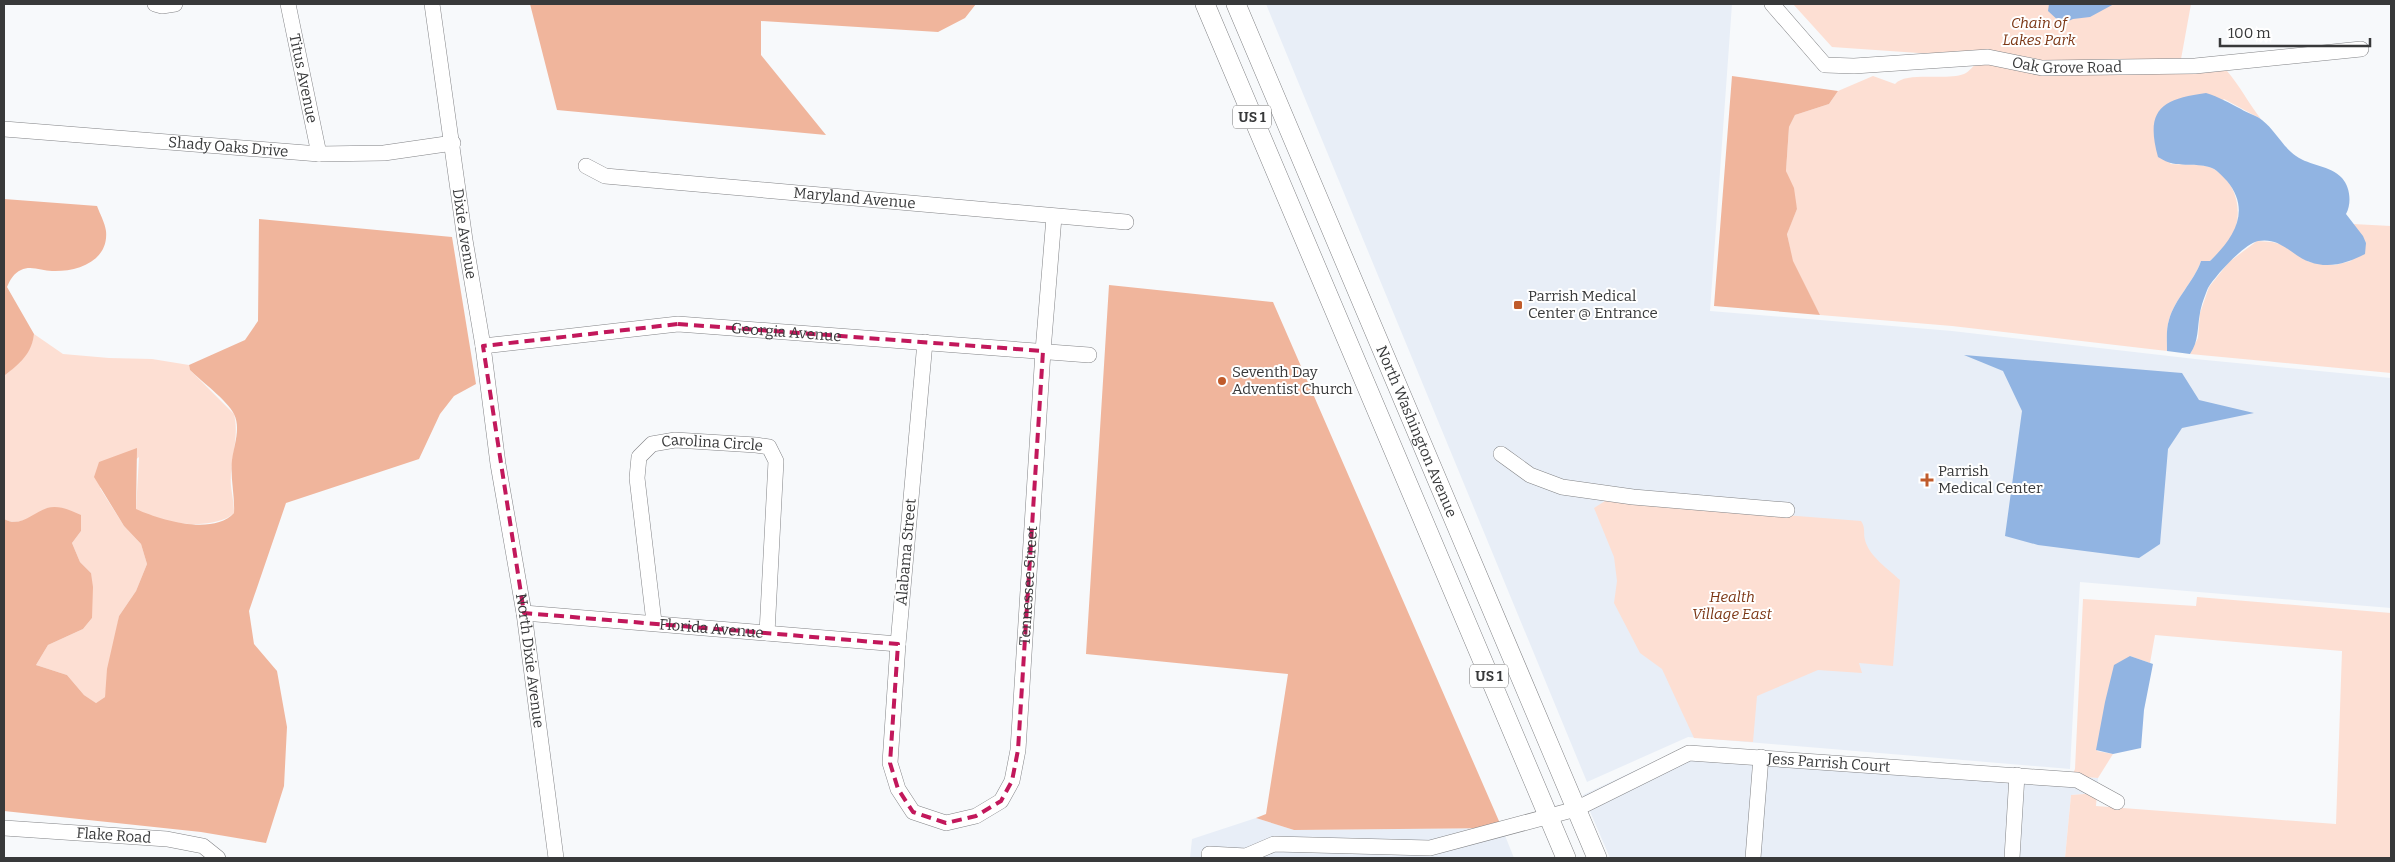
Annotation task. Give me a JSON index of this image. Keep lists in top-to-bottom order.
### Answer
{
  "streets": {
    "main road": ["US 1", "North Washington Avenue"],
    "street": [
      "Oak Grove Road",
      "Titus Avenue",
      "Shady Oaks Drive",
      "Maryland Avenue",
      "Dixie Avenue",
      "Georgia Avenue",
      "Carolina Circle",
      "Alabama Street",
      "Tennessee Street",
      "Florida Avenue",
      "North Dixie Avenue",
      "Jess Parrish Court",
      "Flake Road"
    ]
  },
  "crossings": [
    ["Titus Avenue", "Shady Oaks Drive"],
    ["Shady Oaks Drive", "Dixie Avenue"],
    ["Maryland Avenue", "Tennessee Street"],
    ["Dixie Avenue", "Georgia Avenue"],
    ["Dixie Avenue", "North Dixie Avenue"],
    ["Georgia Avenue", "Alabama Street"],
    ["Georgia Avenue", "Tennessee Street"],
    ["North Washington Avenue", "Jess Parrish Court"],
    ["Carolina Circle", "Florida Avenue"],
    ["Alabama Street", "Tennessee Street"],
    ["Alabama Street", "Florida Avenue"],
    ["Florida Avenue", "North Dixie Avenue"]
  ],
  "parks": ["Chain of Lakes Park", "Health Village East"],
  "places": {
    "transit": ["Parrish Medical Center @ Entrance"],
    "other": ["Seventh Day Adventist Church"],
    "health": ["Parrish Medical Center"]
  },
  "scale_bar": "100 m"
}
